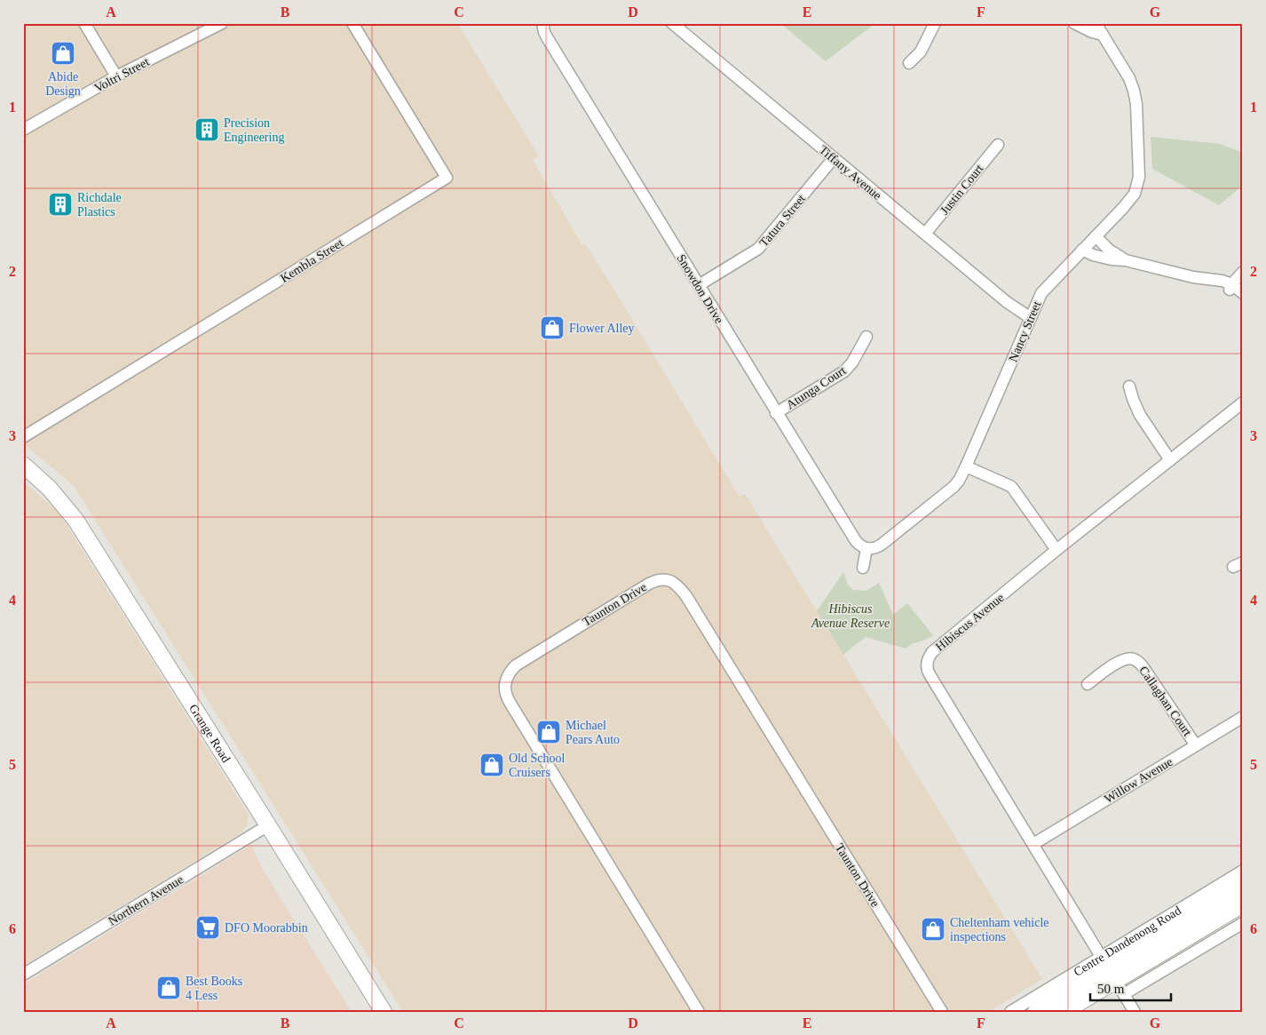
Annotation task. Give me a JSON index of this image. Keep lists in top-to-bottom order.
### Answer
{
  "streets": {
    "main road": ["Grange Road", "Centre Dandenong Road"],
    "street": [
      "Voltri Street",
      "Tiffany Avenue",
      "Justin Court",
      "Tatura Street",
      "Kembla Street",
      "Snowdon Drive",
      "Nancy Street",
      "Atunga Court",
      "Taunton Drive",
      "Hibiscus Avenue",
      "Callaghan Court",
      "Willow Avenue",
      "Northern Avenue"
    ]
  },
  "crossings": [
    ["Tiffany Avenue", "Justin Court"],
    ["Tiffany Avenue", "Tatura Street"],
    ["Tiffany Avenue", "Nancy Street"],
    ["Tatura Street", "Snowdon Drive"],
    ["Snowdon Drive", "Nancy Street"],
    ["Snowdon Drive", "Atunga Court"],
    ["Hibiscus Avenue", "Willow Avenue"],
    ["Hibiscus Avenue", "Centre Dandenong Road"],
    ["Callaghan Court", "Willow Avenue"],
    ["Grange Road", "Northern Avenue"]
  ],
  "parks": ["Hibiscus Avenue Reserve"],
  "places": {
    "shop": [
      "Abide Design",
      "Flower Alley",
      "Michael Pears Auto",
      "Old School Cruisers",
      "Cheltenham vehicle inspections",
      "Best Books 4 Less"
    ],
    "building": ["Precision Engineering", "Richdale Plastics"],
    "supermarket": ["DFO Moorabbin"]
  },
  "scale_bar": "50 m",
  "grid": {
    "columns": [
      "A",
      "B",
      "C",
      "D",
      "E",
      "F",
      "G"
    ],
    "rows": [
      "1",
      "2",
      "3",
      "4",
      "5",
      "6"
    ]
  }
}
